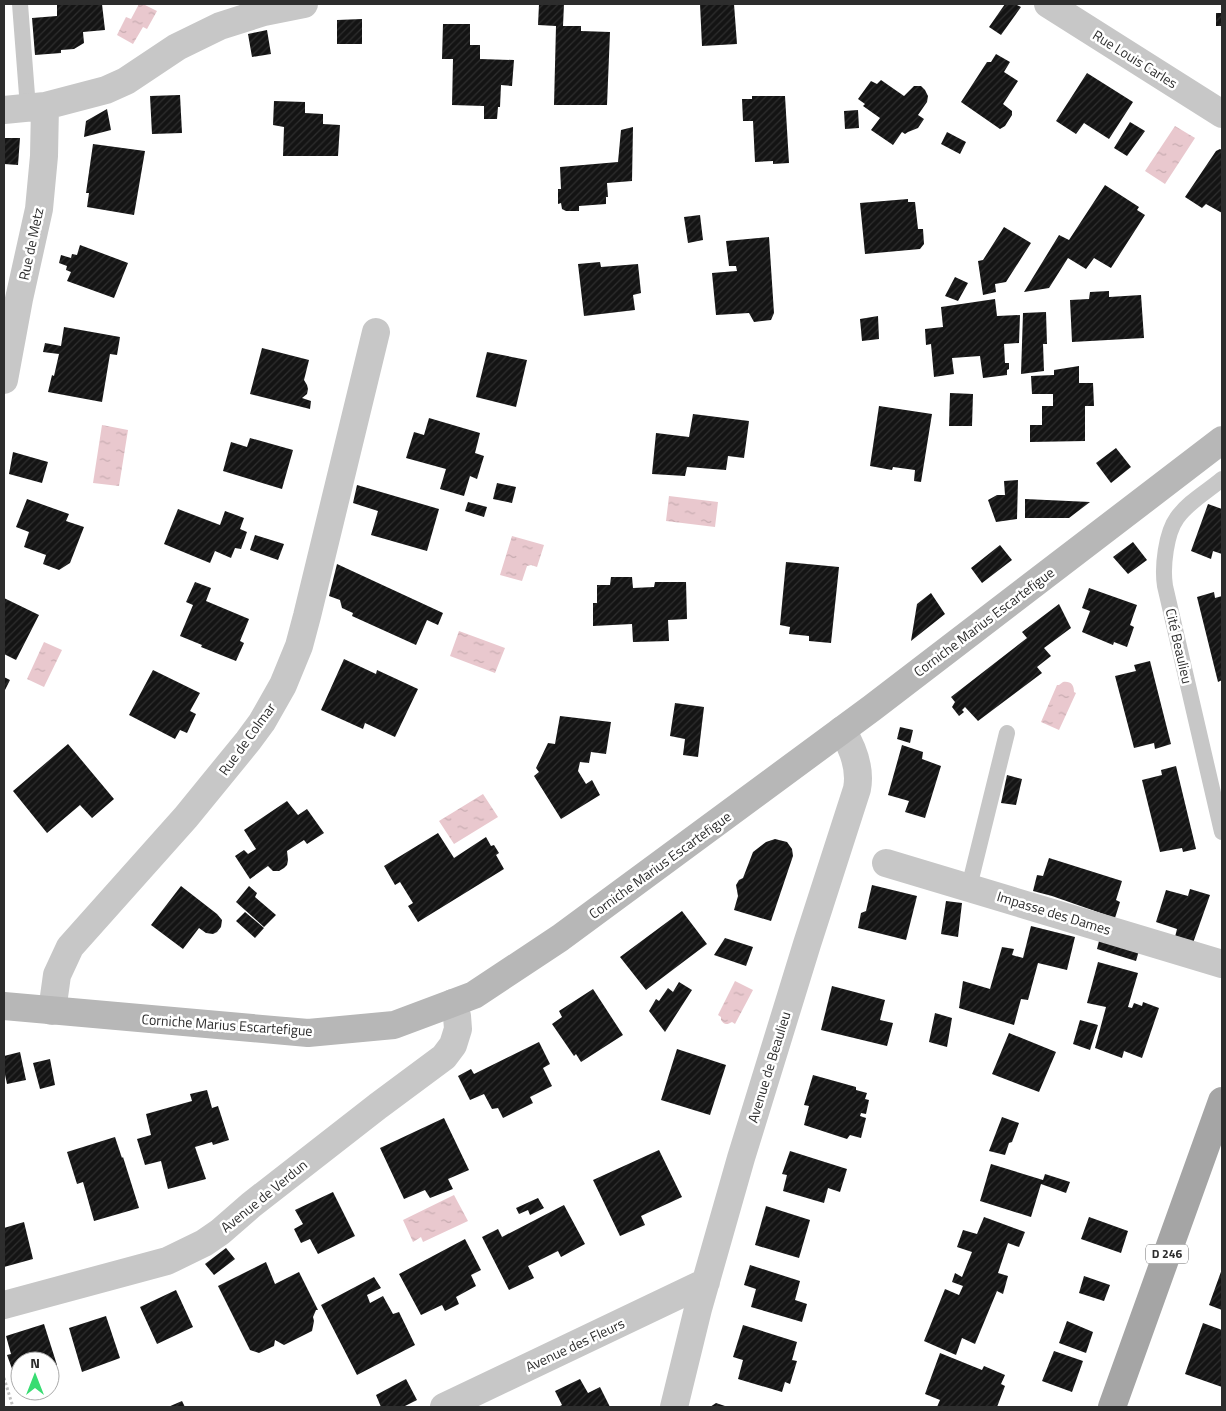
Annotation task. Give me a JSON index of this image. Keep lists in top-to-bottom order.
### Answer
{
  "streets": {
    "main road": ["Corniche Marius Escartefigue", "D 246"],
    "street": [
      "Rue Louis Carles",
      "Rue de Metz",
      "Rue de Colmar",
      "Impasse des Dames",
      "Avenue de Beaulieu",
      "Avenue de Verdun",
      "Avenue des Fleurs"
    ],
    "lane": ["Cité Beaulieu"]
  },
  "crossings": [
    ["Corniche Marius Escartefigue", "Rue de Colmar"],
    ["Corniche Marius Escartefigue", "Avenue de Beaulieu"],
    ["Corniche Marius Escartefigue", "Avenue de Verdun"],
    ["Avenue de Beaulieu", "Avenue des Fleurs"]
  ],
  "north": "top"
}
